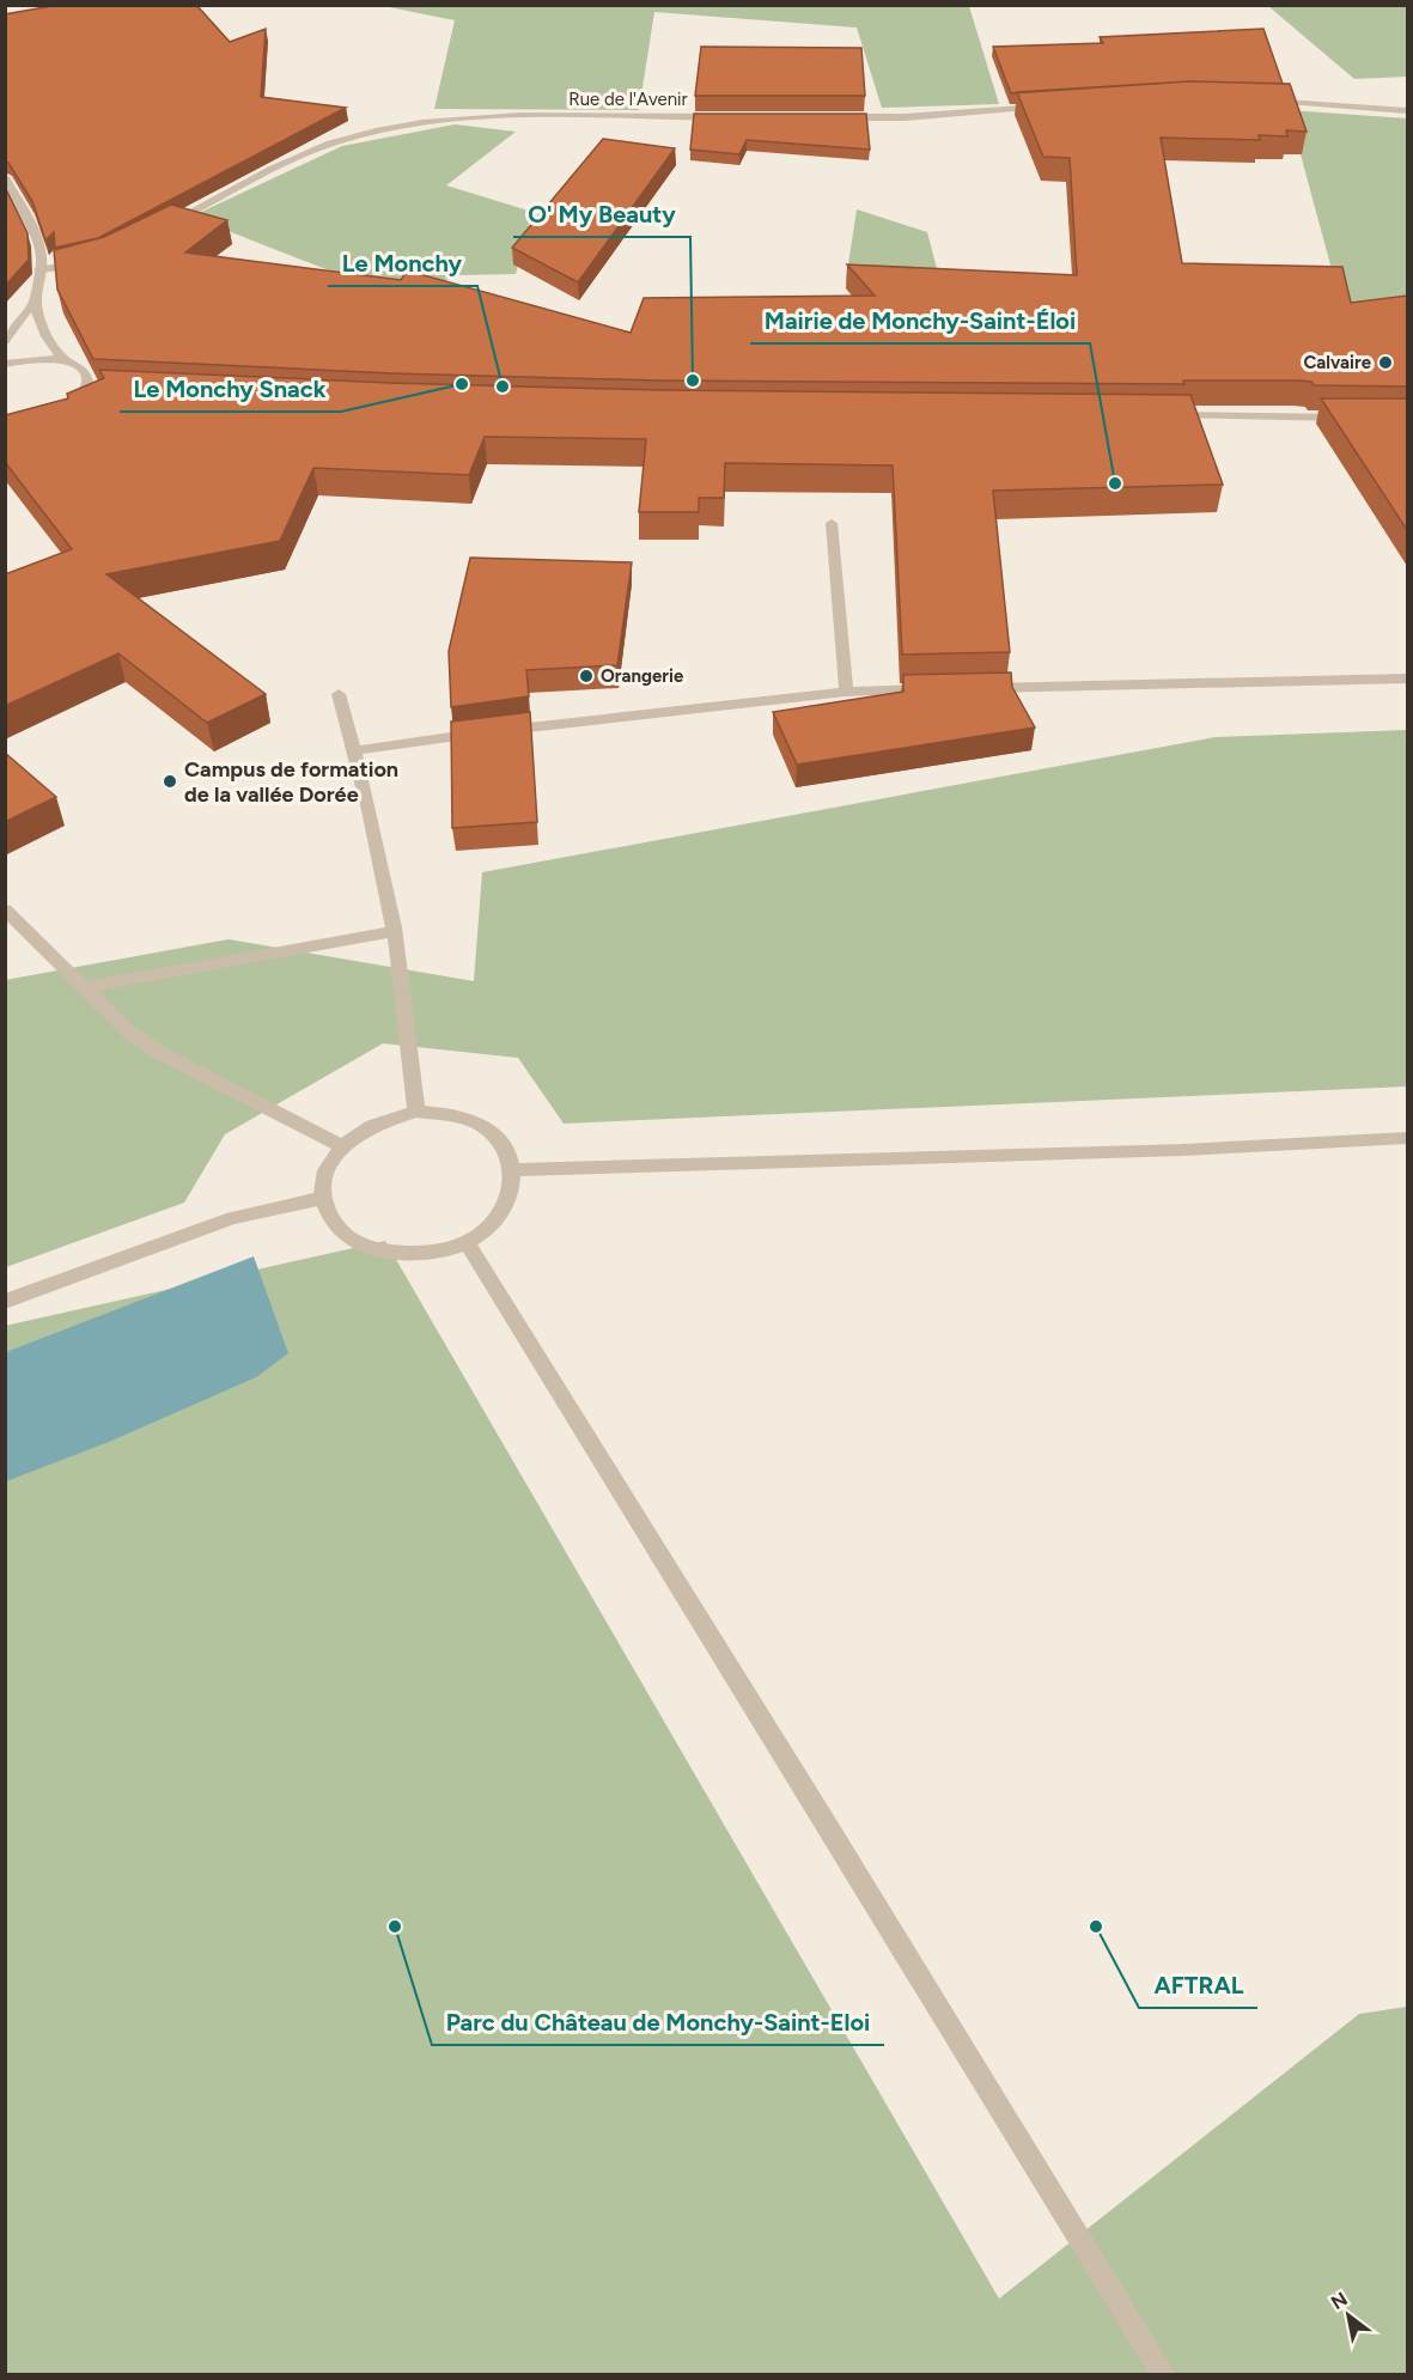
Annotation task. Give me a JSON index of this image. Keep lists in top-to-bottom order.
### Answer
{
  "streets": {
    "street": ["Rue de l'Avenir"]
  },
  "places": [
    "Calvaire",
    "O' My Beauty",
    "Le Monchy Snack",
    "Le Monchy",
    "Mairie de Monchy-Saint-Éloi",
    "Orangerie",
    "Campus de formation de la vallée Dorée",
    "Parc du Château de Monchy-Saint-Eloi",
    "AFTRAL"
  ],
  "north": "top left"
}
